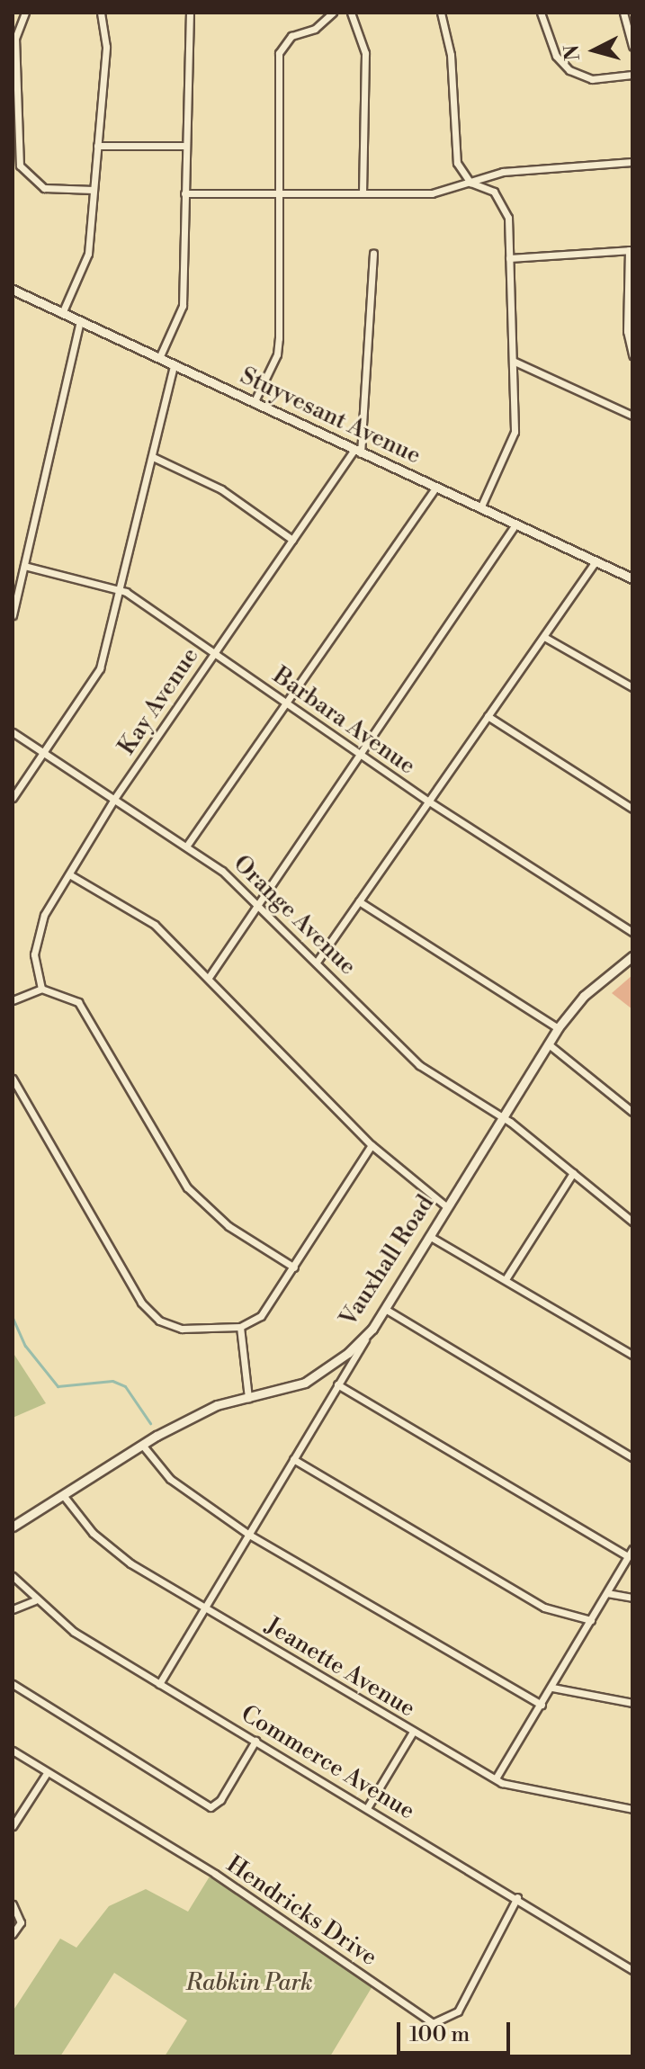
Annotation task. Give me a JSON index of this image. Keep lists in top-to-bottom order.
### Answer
{
  "streets": {
    "street": [
      "Stuyvesant Avenue",
      "Kay Avenue",
      "Barbara Avenue",
      "Orange Avenue",
      "Vauxhall Road",
      "Jeanette Avenue",
      "Commerce Avenue",
      "Hendricks Drive"
    ]
  },
  "crossings": [
    ["Stuyvesant Avenue", "Kay Avenue"],
    ["Kay Avenue", "Barbara Avenue"],
    ["Kay Avenue", "Orange Avenue"],
    ["Orange Avenue", "Vauxhall Road"],
    ["Vauxhall Road", "Jeanette Avenue"],
    ["Commerce Avenue", "Hendricks Drive"]
  ],
  "parks": ["Rabkin Park"],
  "scale_bar": "100 m",
  "north": "left"
}
